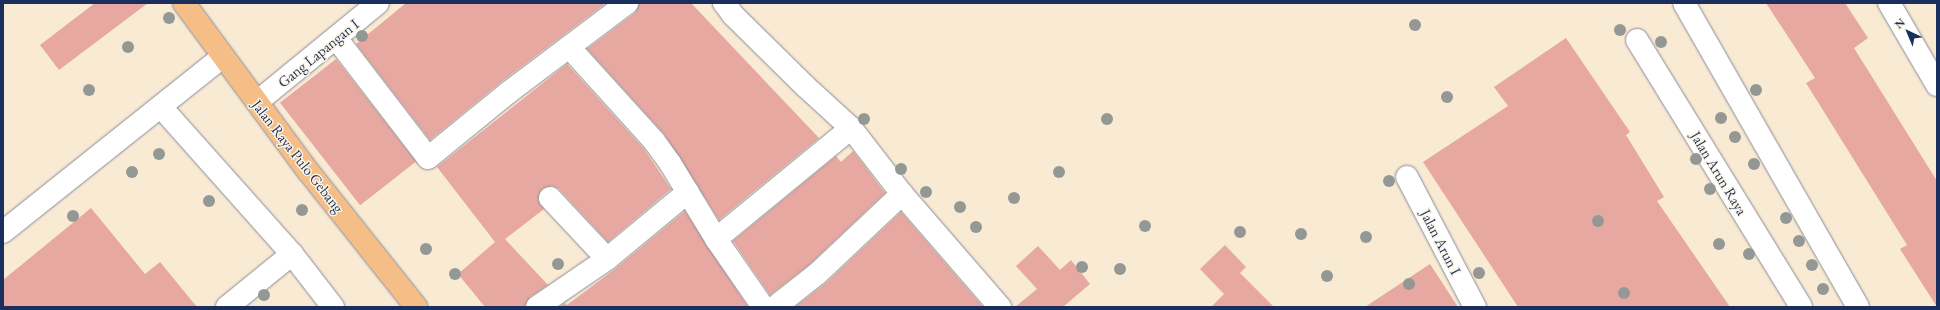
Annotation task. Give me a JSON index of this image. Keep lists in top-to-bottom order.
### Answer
{
  "streets": {
    "main road": ["Jalan Raya Pulo Gebang"],
    "street": ["Gang Lapangan I", "Jalan Arun Raya", "Jalan Arun I"]
  },
  "crossings": [
    ["Gang Lapangan I", "Jalan Raya Pulo Gebang"]
  ],
  "north": "top left"
}
